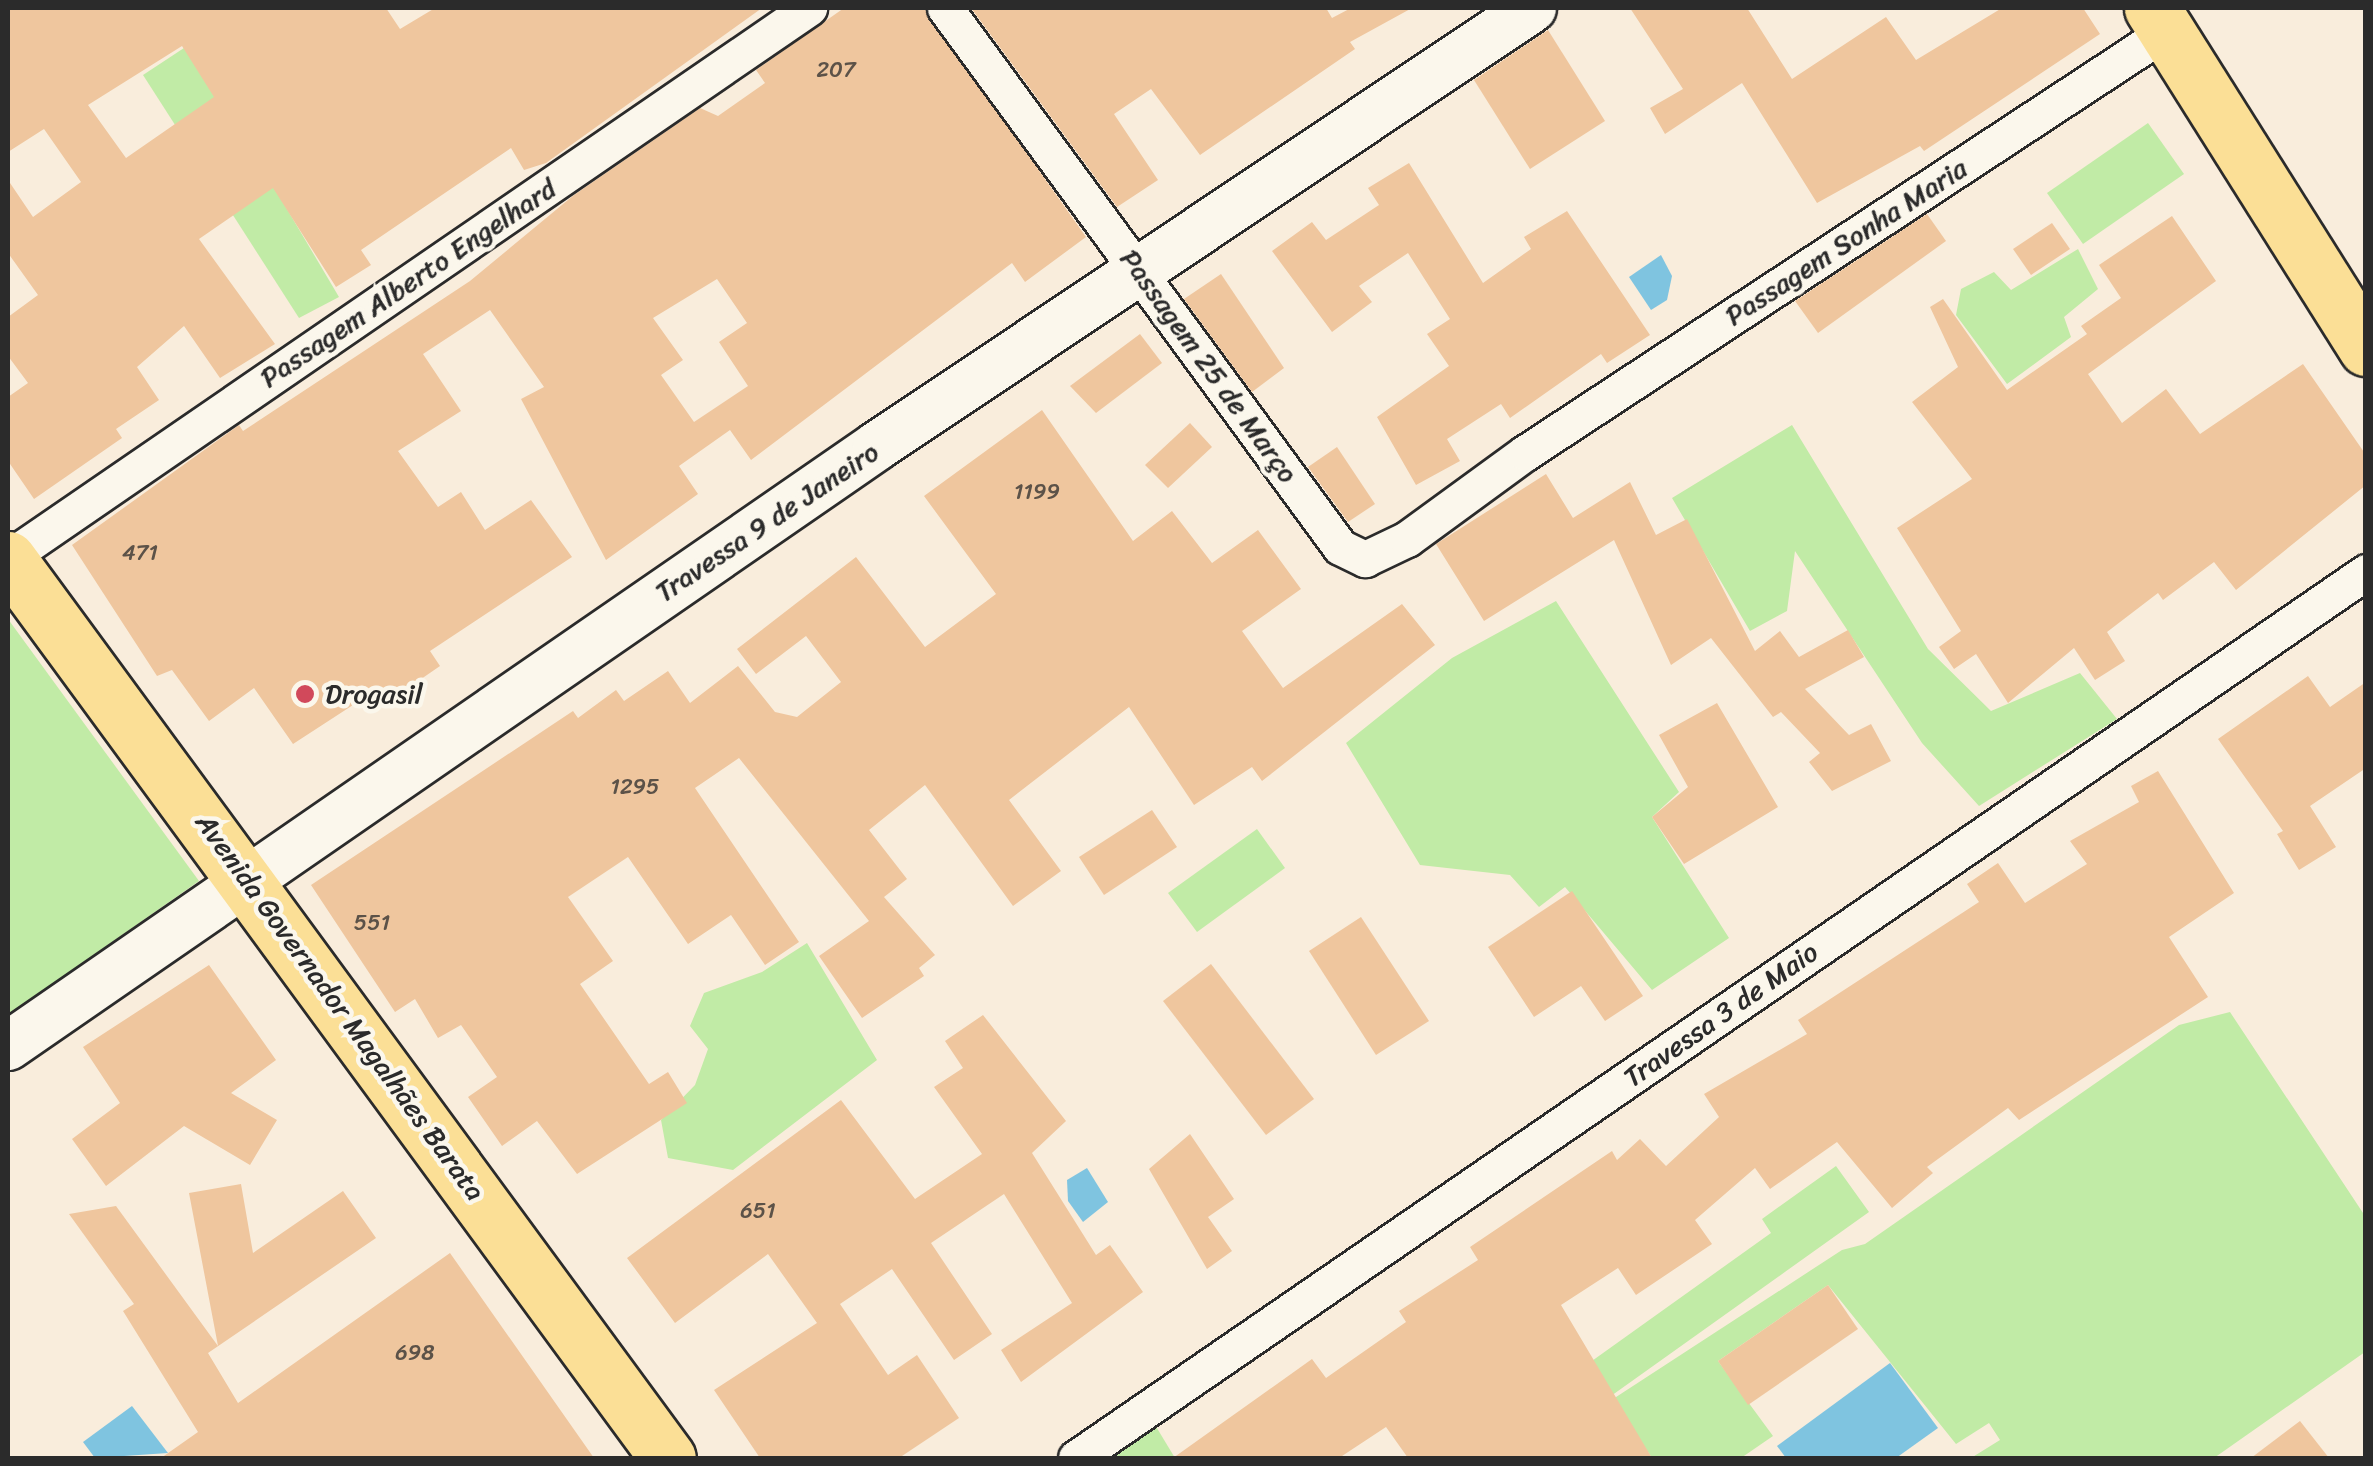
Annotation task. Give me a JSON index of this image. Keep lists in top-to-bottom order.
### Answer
{
  "streets": {
    "main road": ["Travessa 9 de Janeiro", "Avenida Governador Magalhães Barata"],
    "street": [
      "Passagem Sonha Maria",
      "Passagem Alberto Engelhard",
      "Passagem 25 de Março",
      "Travessa 3 de Maio"
    ]
  },
  "crossings": [
    ["Passagem Sonha Maria", "Passagem 25 de Março"],
    ["Passagem Alberto Engelhard", "Avenida Governador Magalhães Barata"],
    ["Passagem 25 de Março", "Travessa 9 de Janeiro"],
    ["Travessa 9 de Janeiro", "Avenida Governador Magalhães Barata"]
  ],
  "places": ["Drogasil"],
  "house_numbers": [
    "207",
    "1199",
    "471",
    "1295",
    "551",
    "651",
    "698"
  ]
}
